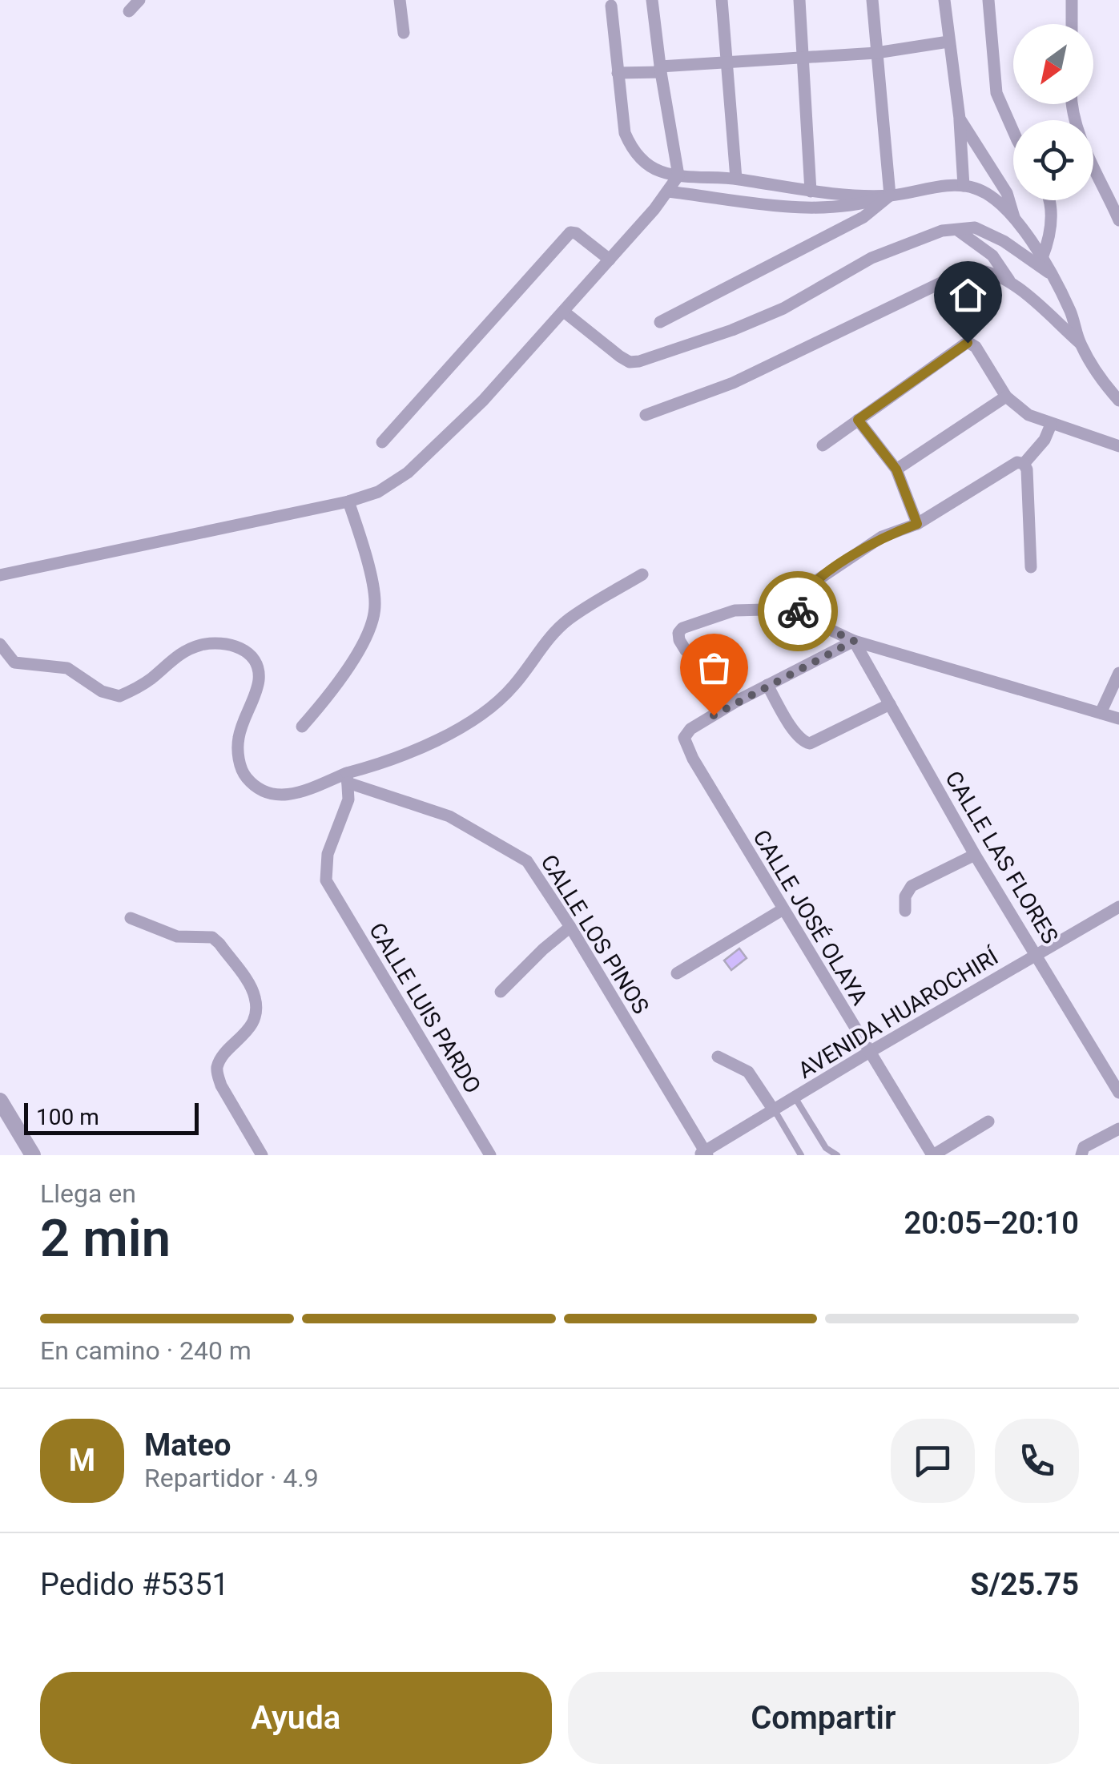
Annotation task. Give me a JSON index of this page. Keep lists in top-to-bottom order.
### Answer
{
  "streets": {
    "street": [
      "CALLE LAS FLORES",
      "CALLE JOSÉ OLAYA",
      "CALLE LOS PINOS",
      "CALLE LUIS PARDO",
      "AVENIDA HUAROCHIRÍ"
    ]
  },
  "crossings": [
    ["CALLE LAS FLORES", "AVENIDA HUAROCHIRÍ"],
    ["CALLE JOSÉ OLAYA", "AVENIDA HUAROCHIRÍ"],
    ["CALLE LOS PINOS", "CALLE LUIS PARDO"],
    ["CALLE LOS PINOS", "AVENIDA HUAROCHIRÍ"]
  ],
  "scale_bar": "100 m",
  "north": "bottom left",
  "page": {
    "scale": "100 m",
    "heading": ["2 min", "Llega en", "20:05–20:10"],
    "panel": [
      "Mateo",
      "Repartidor · 4.9",
      "Pedido #5351",
      "S/25.75"
    ],
    "bar": "En camino · 240 m",
    "round": "M",
    "buttons": ["Ayuda", "Compartir"]
  }
}
